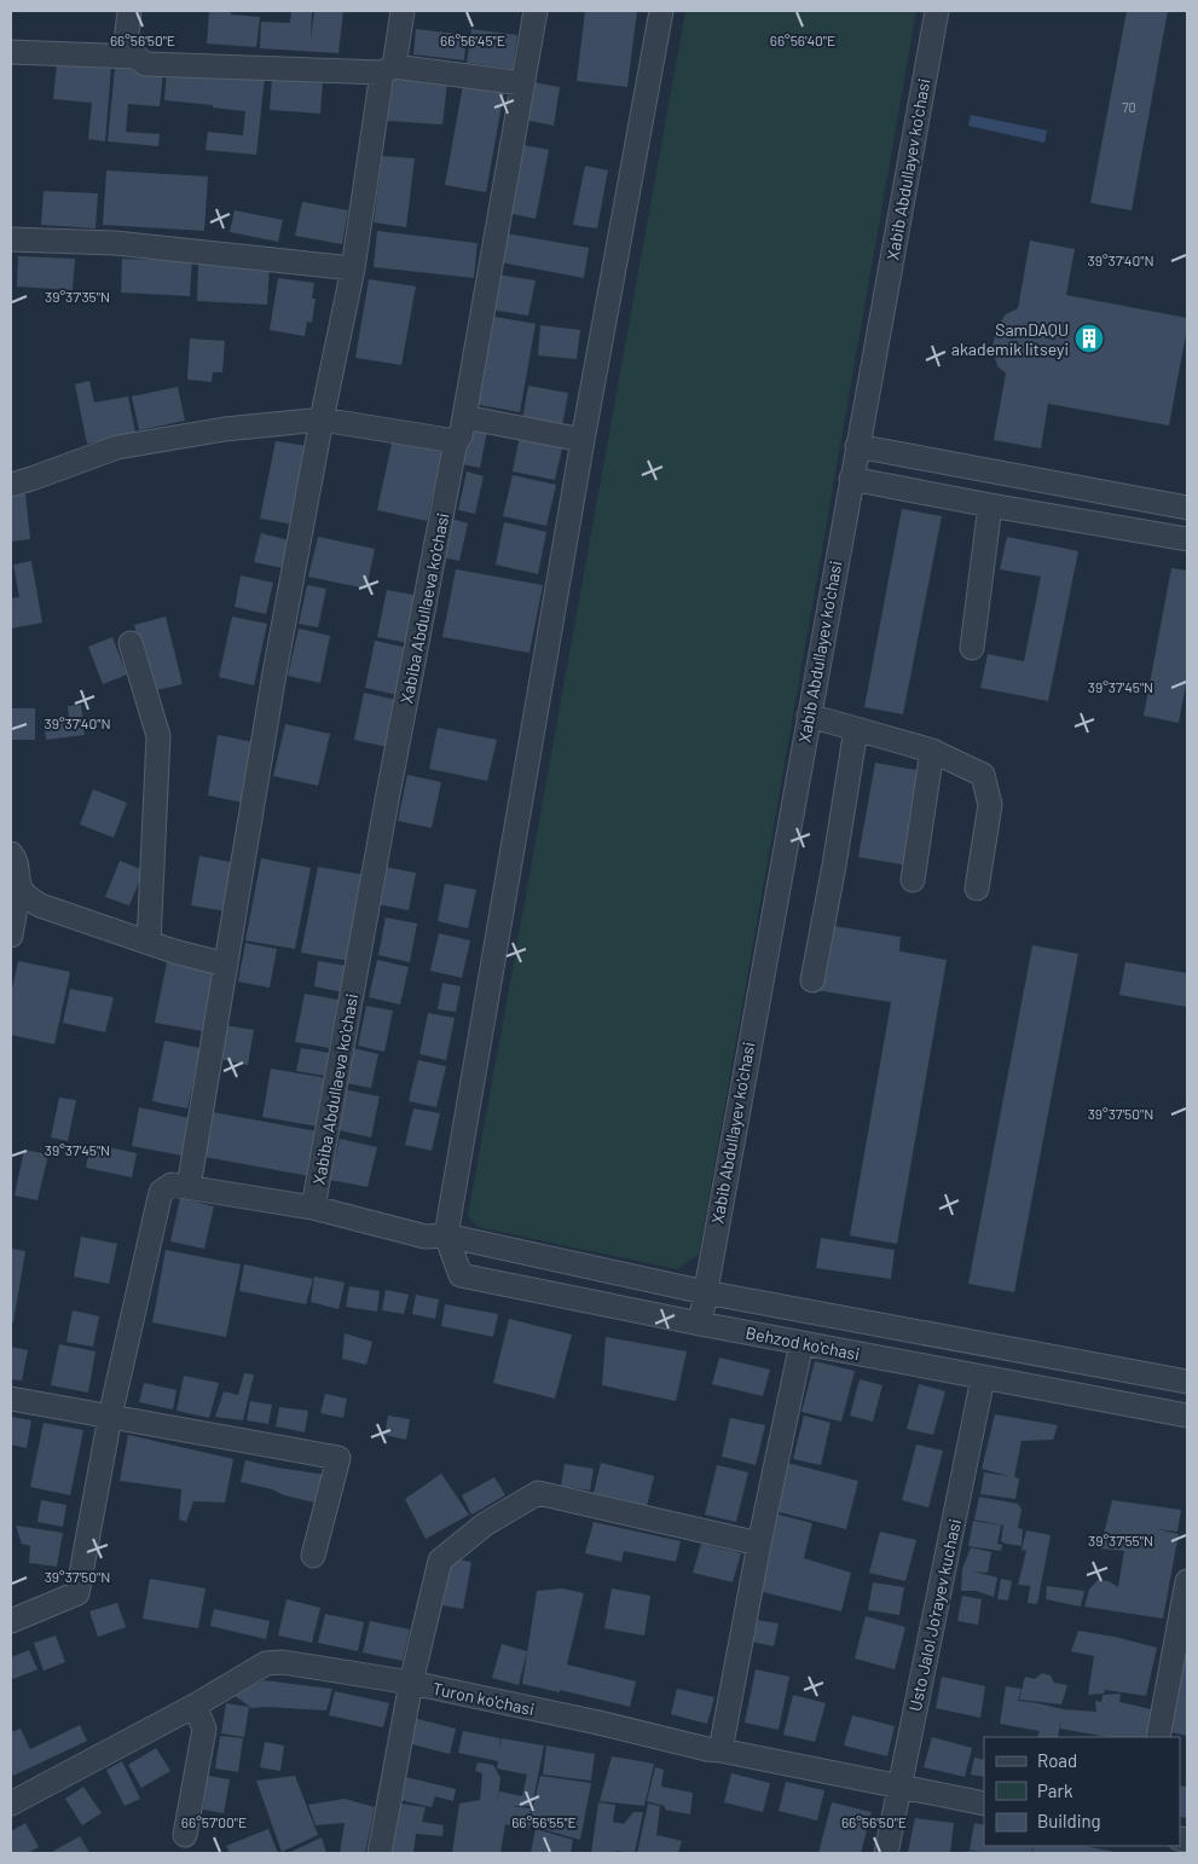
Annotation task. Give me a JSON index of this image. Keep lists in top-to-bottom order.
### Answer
{
  "streets": {
    "street": [
      "Xabib Abdullayev ko'chasi",
      "Xabiba Abdullaeva ko'chasi",
      "Behzod ko'chasi",
      "Usto Jalol Jo'rayev kuchasi",
      "Turon ko'chasi"
    ]
  },
  "crossings": [
    ["Xabib Abdullayev ko'chasi", "Behzod ko'chasi"],
    ["Behzod ko'chasi", "Usto Jalol Jo'rayev kuchasi"],
    ["Usto Jalol Jo'rayev kuchasi", "Turon ko'chasi"]
  ],
  "places": {
    "building": ["SamDAQU akademik litseyi"]
  },
  "house_numbers": ["70"],
  "legend": ["Road", "Park", "Building"],
  "coordinates": [
    "66°56'50\"E",
    "66°56'45\"E",
    "66°56'40\"E",
    "39°37'40\"N",
    "39°37'35\"N",
    "39°37'45\"N",
    "39°37'50\"N",
    "39°37'55\"N",
    "66°57'00\"E",
    "66°56'55\"E"
  ]
}
